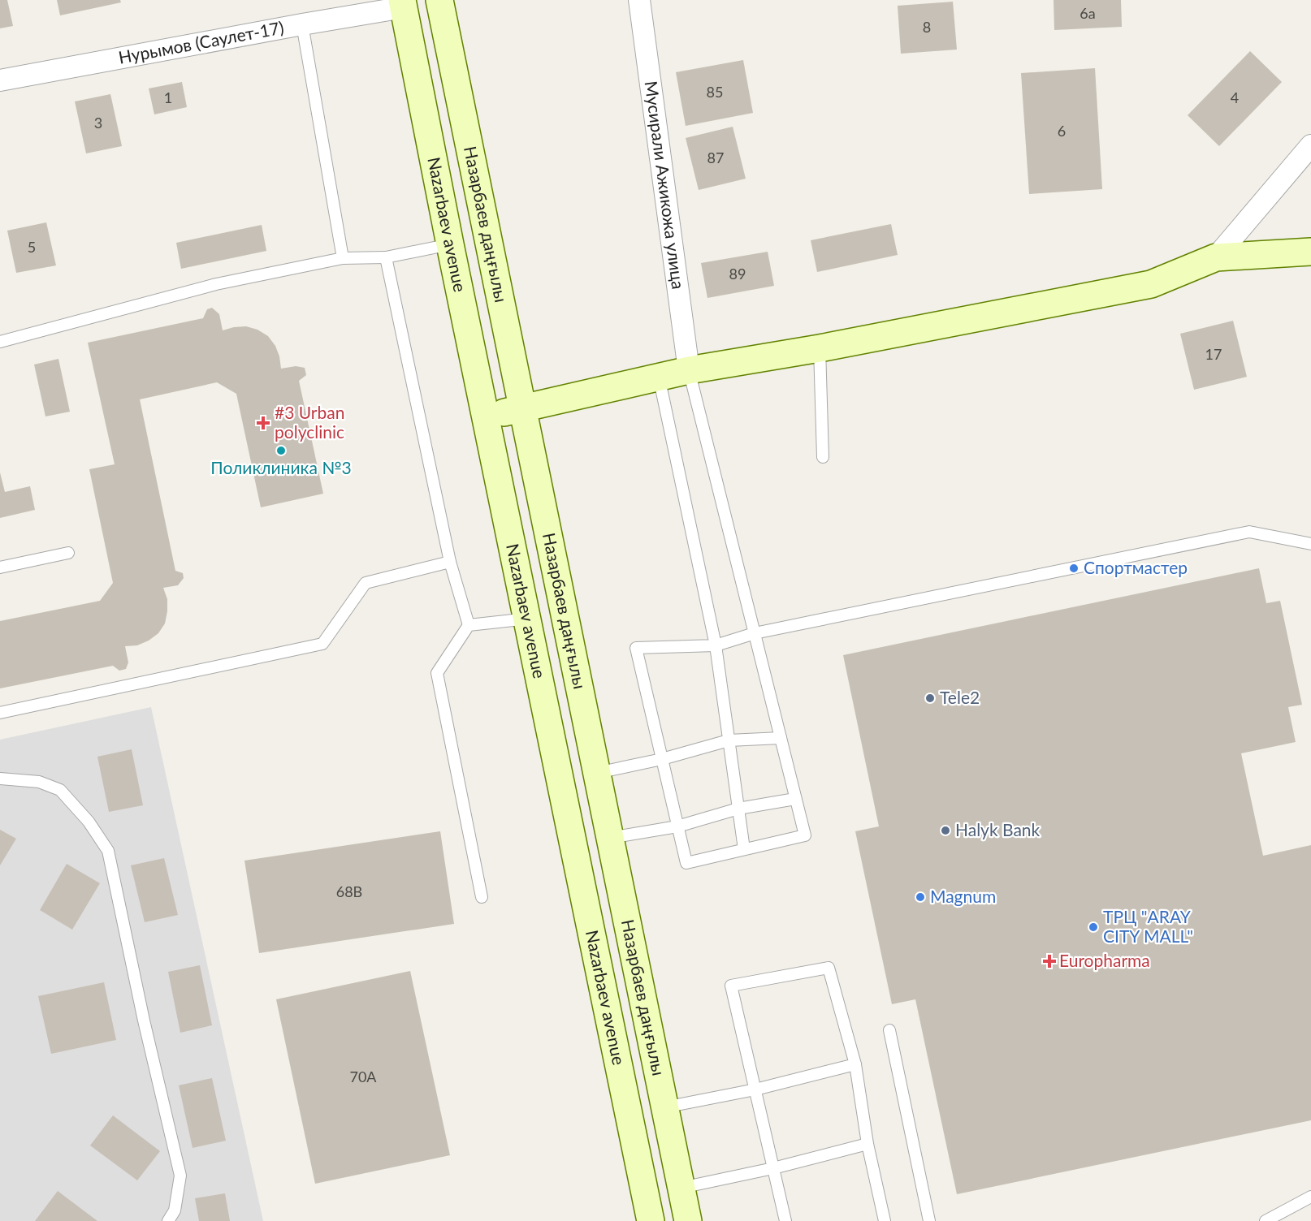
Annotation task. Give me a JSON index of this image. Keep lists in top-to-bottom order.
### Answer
{
  "streets": {
    "main road": ["Nazarbaev avenue", "Назарбаев даңғылы"],
    "street": ["Нурымов (Саулет-17)", "Мусирали Ажикожа улица"]
  },
  "crossings": [
    ["Нурымов (Саулет-17)", "Nazarbaev avenue"]
  ],
  "places": {
    "health": ["#3 Urban polyclinic", "Europharma"],
    "other": [
      "Поликлиника №3",
      "Спортмастер",
      "Tele2",
      "Halyk Bank",
      "Magnum",
      "ТРЦ \"ARAY CITY MALL\""
    ]
  },
  "house_numbers": [
    "6а",
    "8",
    "85",
    "1",
    "4",
    "3",
    "6",
    "87",
    "5",
    "89",
    "17",
    "68В",
    "70А"
  ]
}
